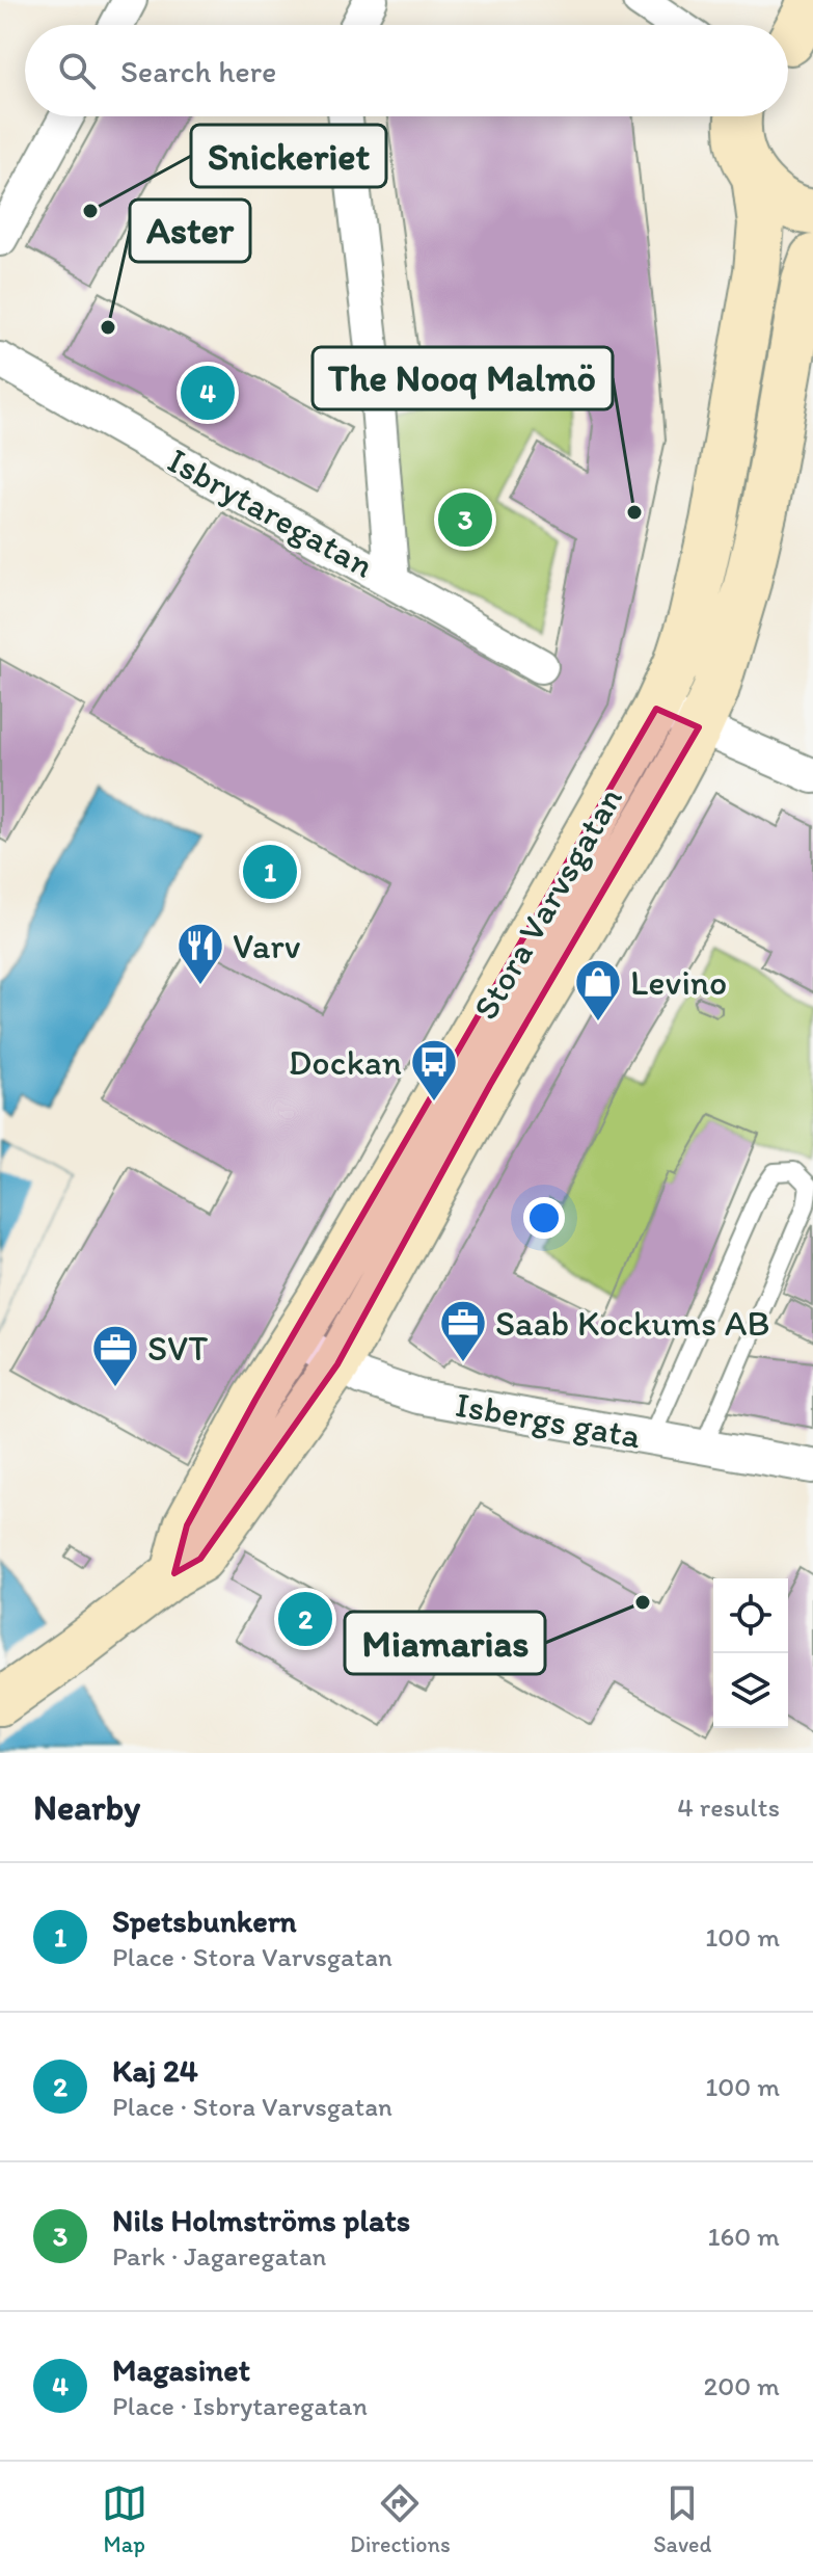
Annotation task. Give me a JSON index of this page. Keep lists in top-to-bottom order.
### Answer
{
  "streets": {
    "street": ["Isbrytaregatan", "Stora Varvsgatan", "Isbergs gata"]
  },
  "crossings": [
    ["Stora Varvsgatan", "Isbergs gata"]
  ],
  "places": {
    "other": [
      "Snickeriet",
      "Aster",
      "The Nooq Malmö",
      "Miamarias"
    ],
    "restaurant": ["Varv"],
    "shop": ["Levino"],
    "bus stop": ["Dockan"],
    "office": ["Saab Kockums AB", "SVT"]
  },
  "page": {
    "search": "Search here",
    "pins": [
      "4",
      "3",
      "1",
      "2"
    ],
    "heading": ["Nearby", "4 results"],
    "list": [
      {
        "mark": "1",
        "name": "Spetsbunkern",
        "note": "Place · Stora Varvsgatan",
        "value": "100 m"
      },
      {
        "mark": "2",
        "name": "Kaj 24",
        "note": "Place · Stora Varvsgatan",
        "value": "100 m"
      },
      {
        "mark": "3",
        "name": "Nils Holmströms plats",
        "note": "Park · Jagaregatan",
        "value": "160 m"
      },
      {
        "mark": "4",
        "name": "Magasinet",
        "note": "Place · Isbrytaregatan",
        "value": "200 m"
      }
    ],
    "nav": ["Map", "Directions", "Saved"]
  }
}
